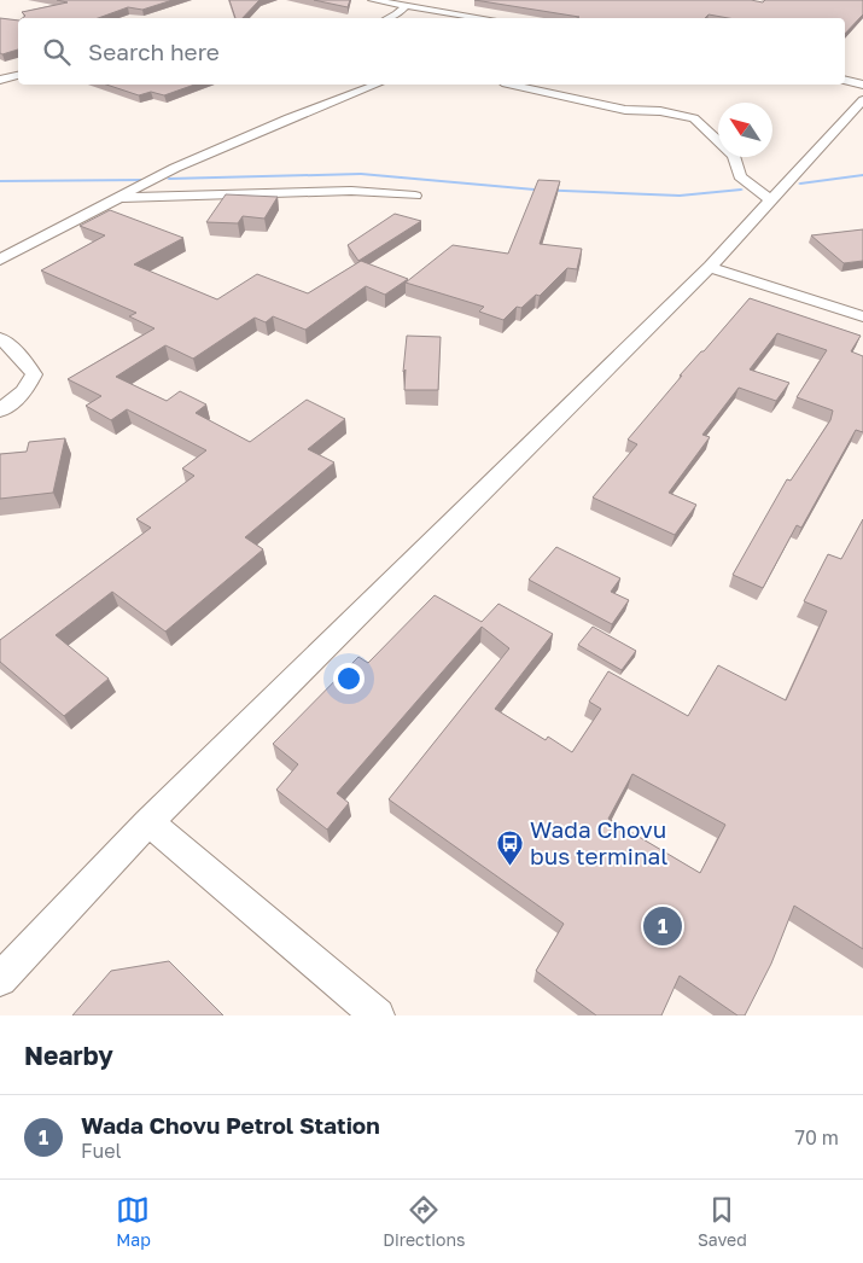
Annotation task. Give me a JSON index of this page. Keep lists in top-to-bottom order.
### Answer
{
  "places": {
    "bus stop": ["Wada Chovu bus terminal"]
  },
  "north": "top left",
  "page": {
    "search": "Search here",
    "pins": "1",
    "heading": "Nearby",
    "list": [
      {
        "mark": "1",
        "name": "Wada Chovu Petrol Station",
        "note": "Fuel",
        "value": "70 m"
      }
    ],
    "nav": ["Map", "Directions", "Saved"]
  }
}
